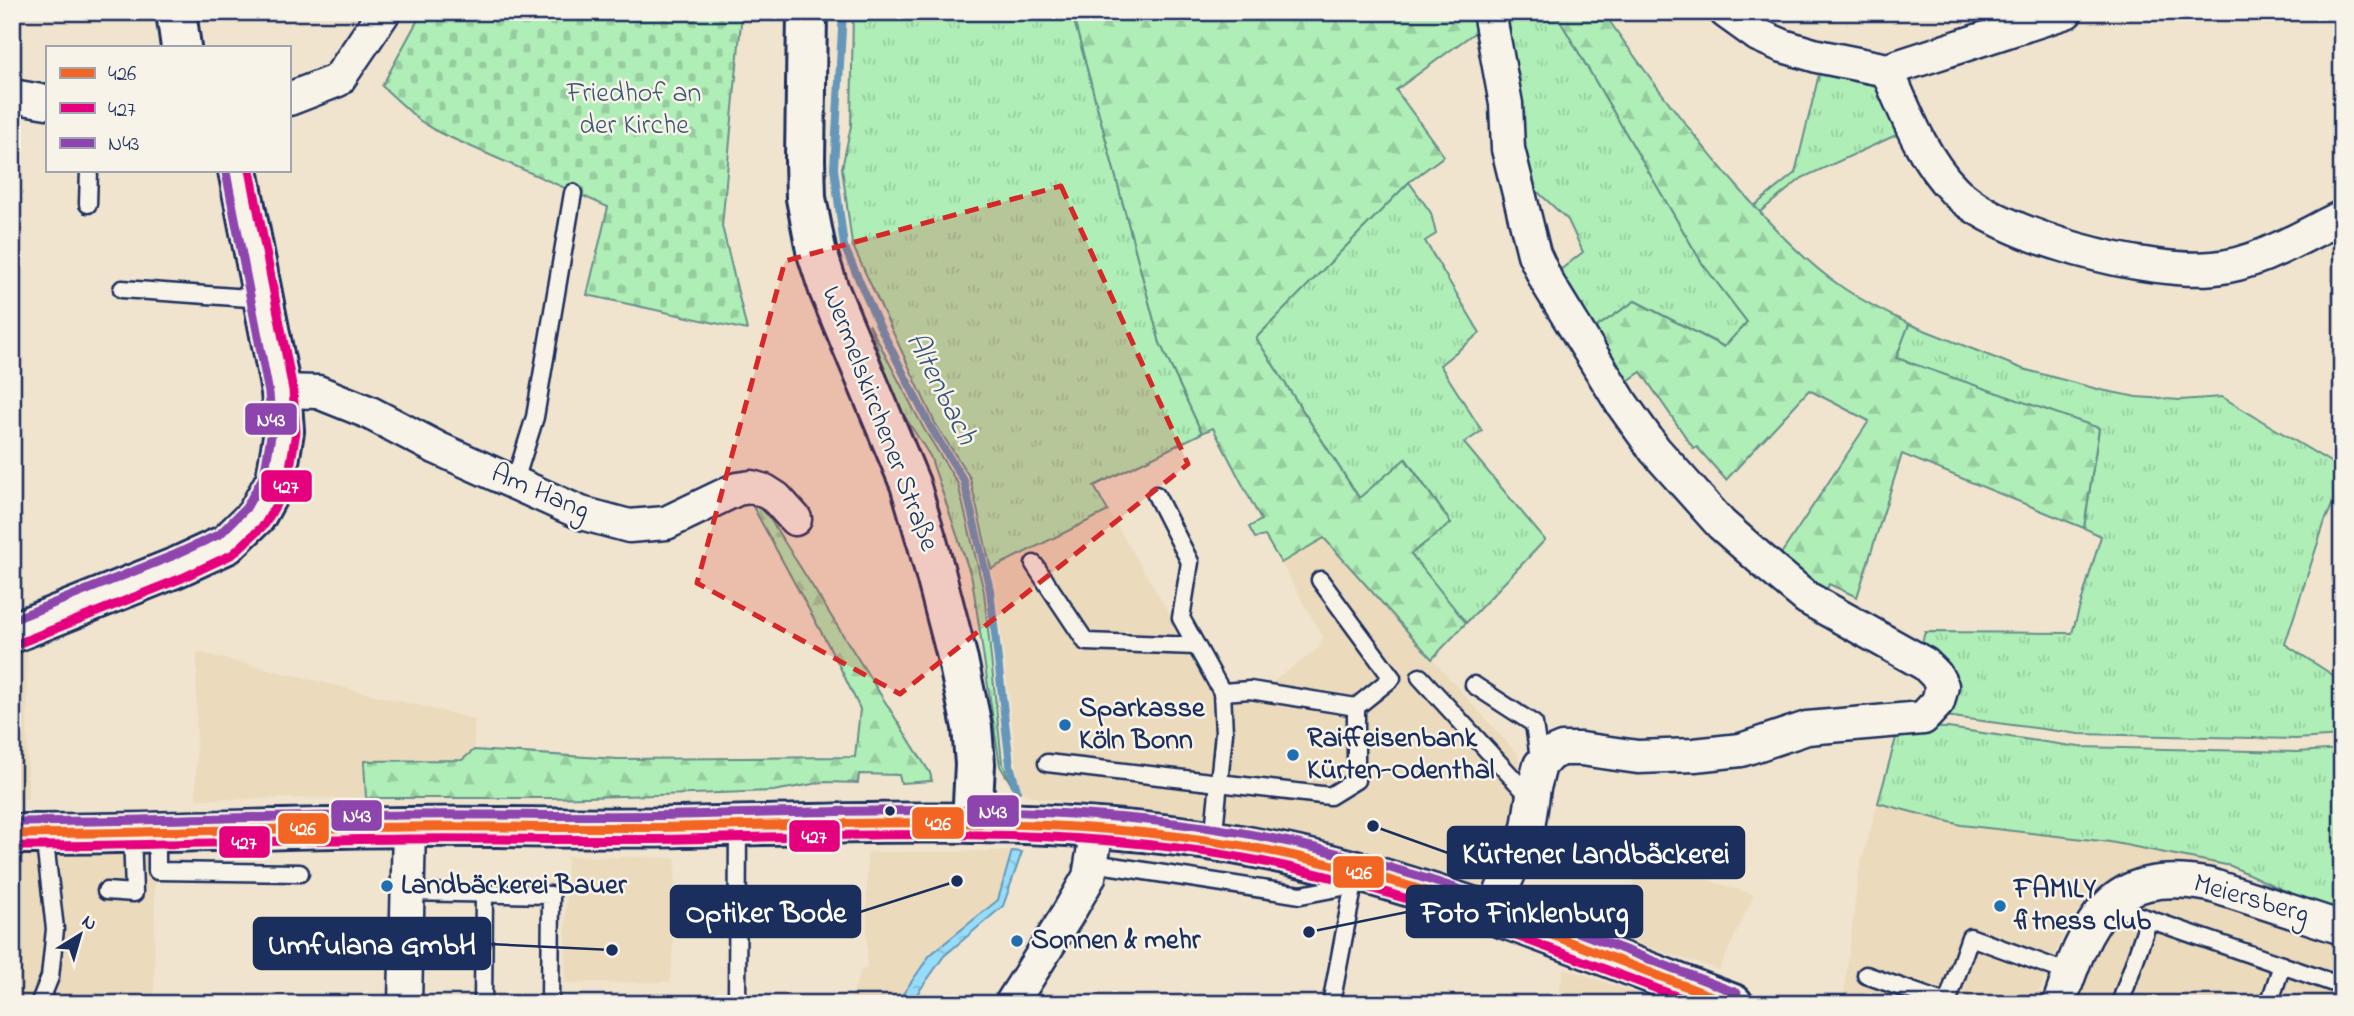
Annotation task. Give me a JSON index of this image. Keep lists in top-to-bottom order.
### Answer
{
  "streets": {
    "main road": ["Wermelskirchener Straße"],
    "street": ["Am Hang", "Meiersberg"]
  },
  "water": ["Altenbach"],
  "parks": ["Friedhof an der Kirche"],
  "places": [
    "Sparkasse Köln Bonn",
    "Raiffeisenbank Kürten-Odenthal",
    "Kürtener Landbäckerei",
    "Optiker Bode",
    "Landbäckerei Bauer",
    "FAMILY fitness club",
    "Foto Finklenburg",
    "Sonnen & mehr",
    "Umfulana GmbH"
  ],
  "lines": ["transit line 427", "transit line N43", "transit line 426"],
  "legend": ["426", "427", "N43"],
  "north": "top right"
}
